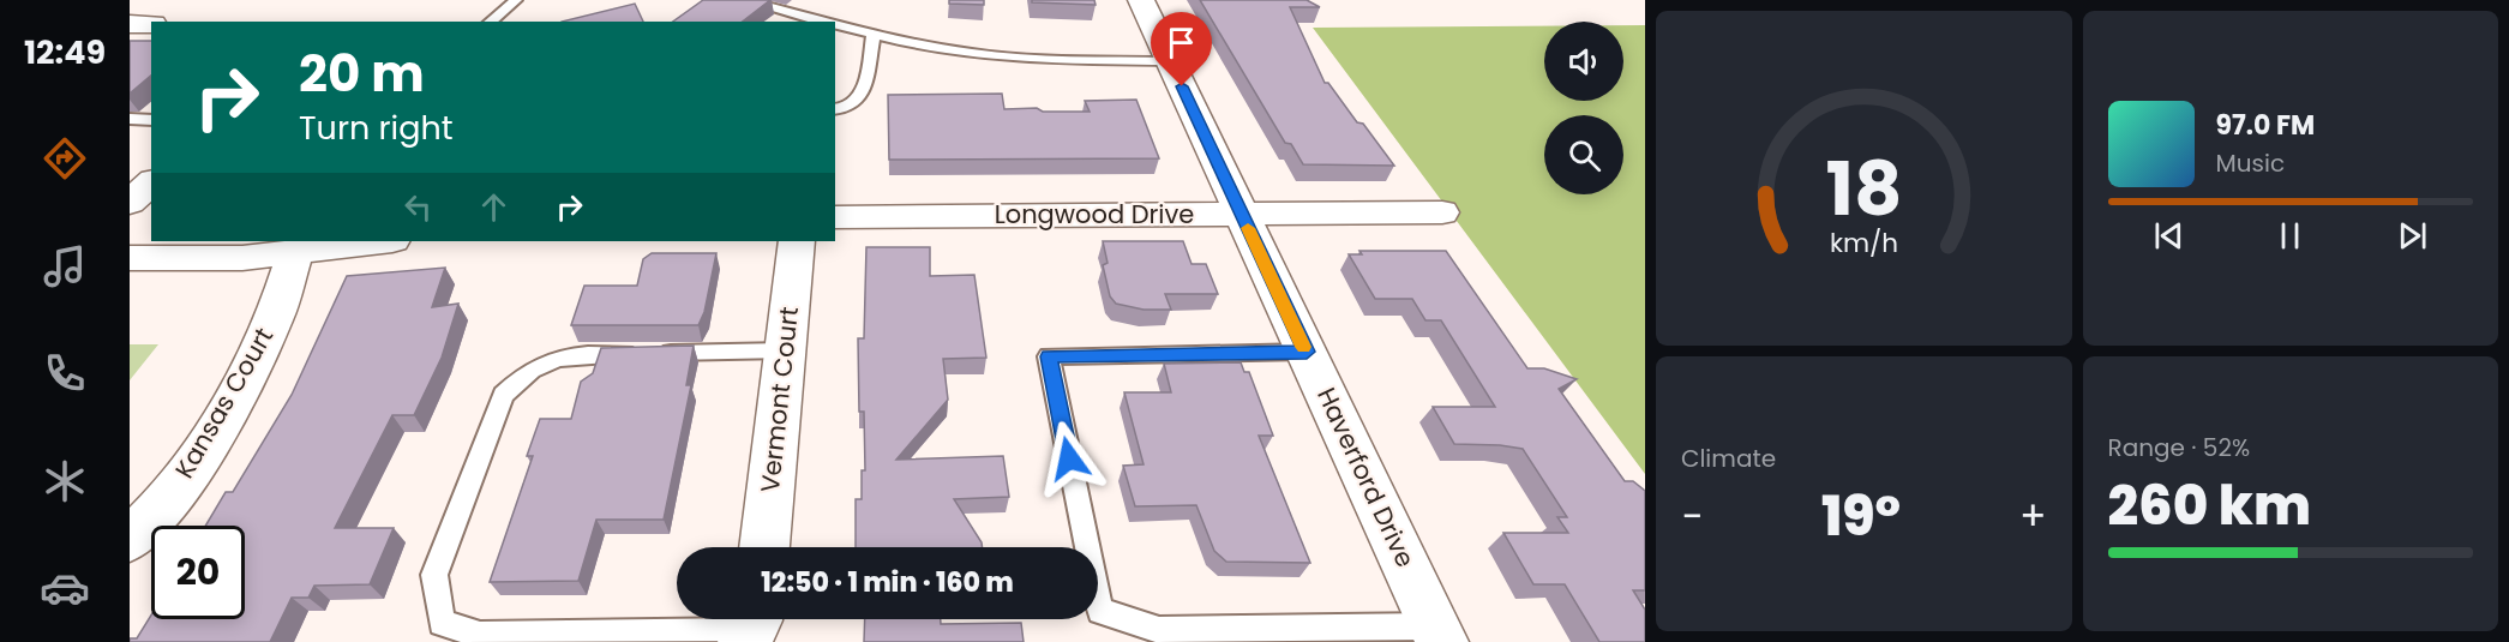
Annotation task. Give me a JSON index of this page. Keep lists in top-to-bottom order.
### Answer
{
  "streets": {
    "street": [
      "Longwood Drive",
      "Vermont Court",
      "Kansas Court",
      "Haverford Drive"
    ]
  },
  "crossings": [
    ["Longwood Drive", "Haverford Drive"]
  ],
  "page": {
    "tabs": "12:49",
    "turn": ["20 m", "Turn right"],
    "song": ["97.0 FM", "Music"],
    "tile": [
      "Climate",
      ["Range · 52%", "260 km"]
    ],
    "heat": ["−", "19°", "+"],
    "limit": "20",
    "trip": "12:50 · 1 min · 160 m",
    "gauge": ["18", "km/h"]
  }
}
